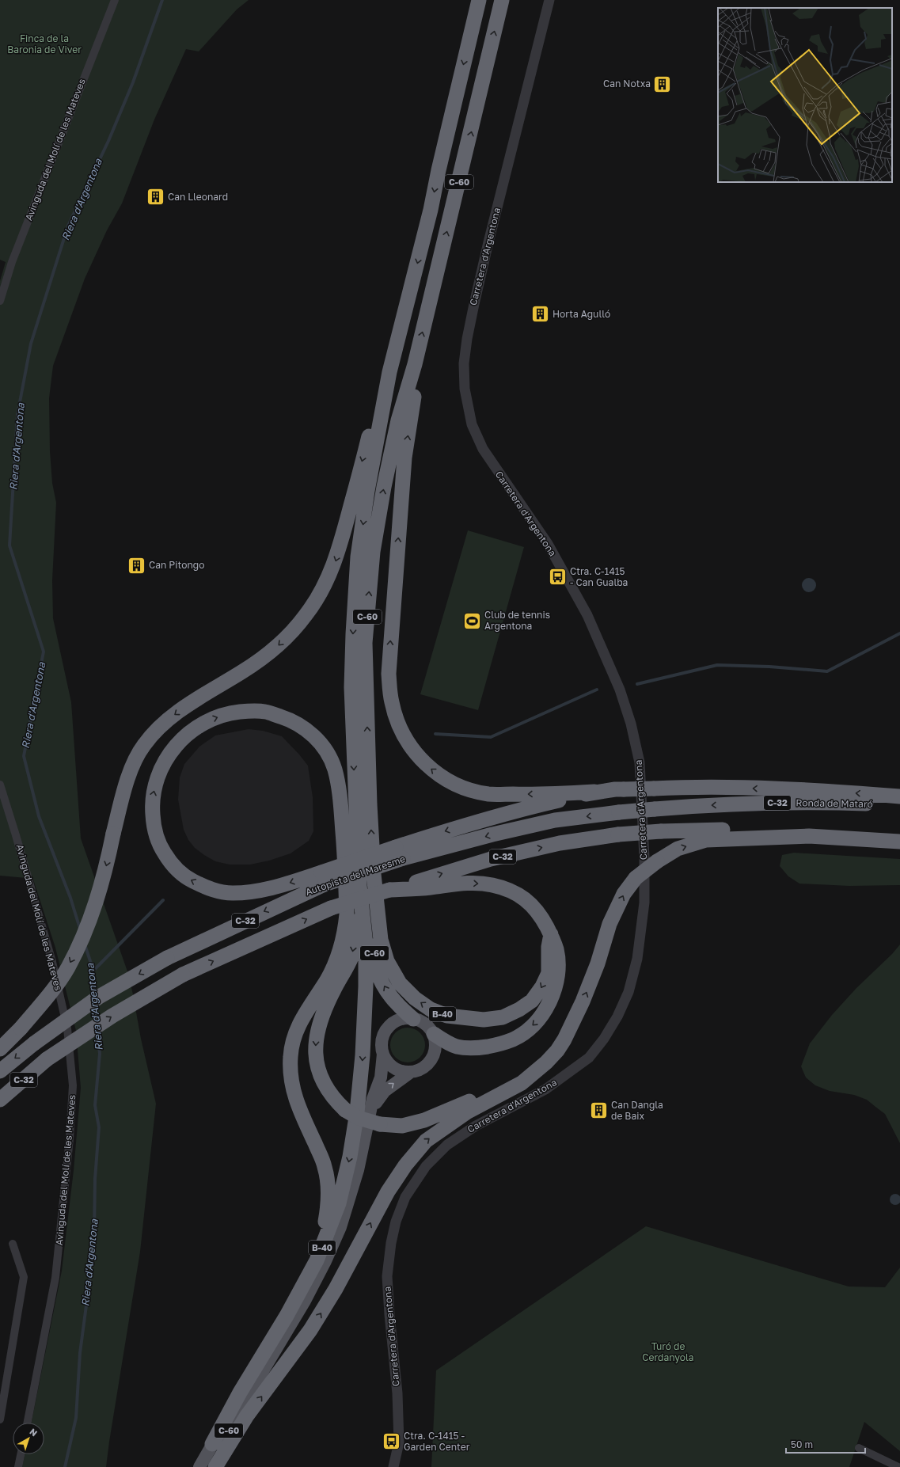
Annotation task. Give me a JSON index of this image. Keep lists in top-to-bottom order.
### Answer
{
  "streets": {
    "highway": [
      "C-60",
      "C-32",
      "Ronda de Mataró",
      "Autopista del Maresme",
      "B-40"
    ],
    "street": ["Avinguda del Molí de les Mateves", "Carretera d'Argentona"]
  },
  "crossings": [
    ["C-60", "B-40"],
    ["Ronda de Mataró", "Autopista del Maresme"]
  ],
  "water": ["Riera d'Argentona"],
  "parks": ["Finca de la Baronia de Viver", "Turó de Cerdanyola"],
  "places": {
    "building": [
      "Can Notxa",
      "Can Lleonard",
      "Horta Agulló",
      "Can Pitongo",
      "Can Dangla de Baix"
    ],
    "bus stop": ["Ctra. C-1415 - Can Gualba", "Ctra. C-1415 - Garden Center"],
    "sports": ["Club de tennis Argentona"]
  },
  "scale_bar": "50 m",
  "north": "top right"
}
